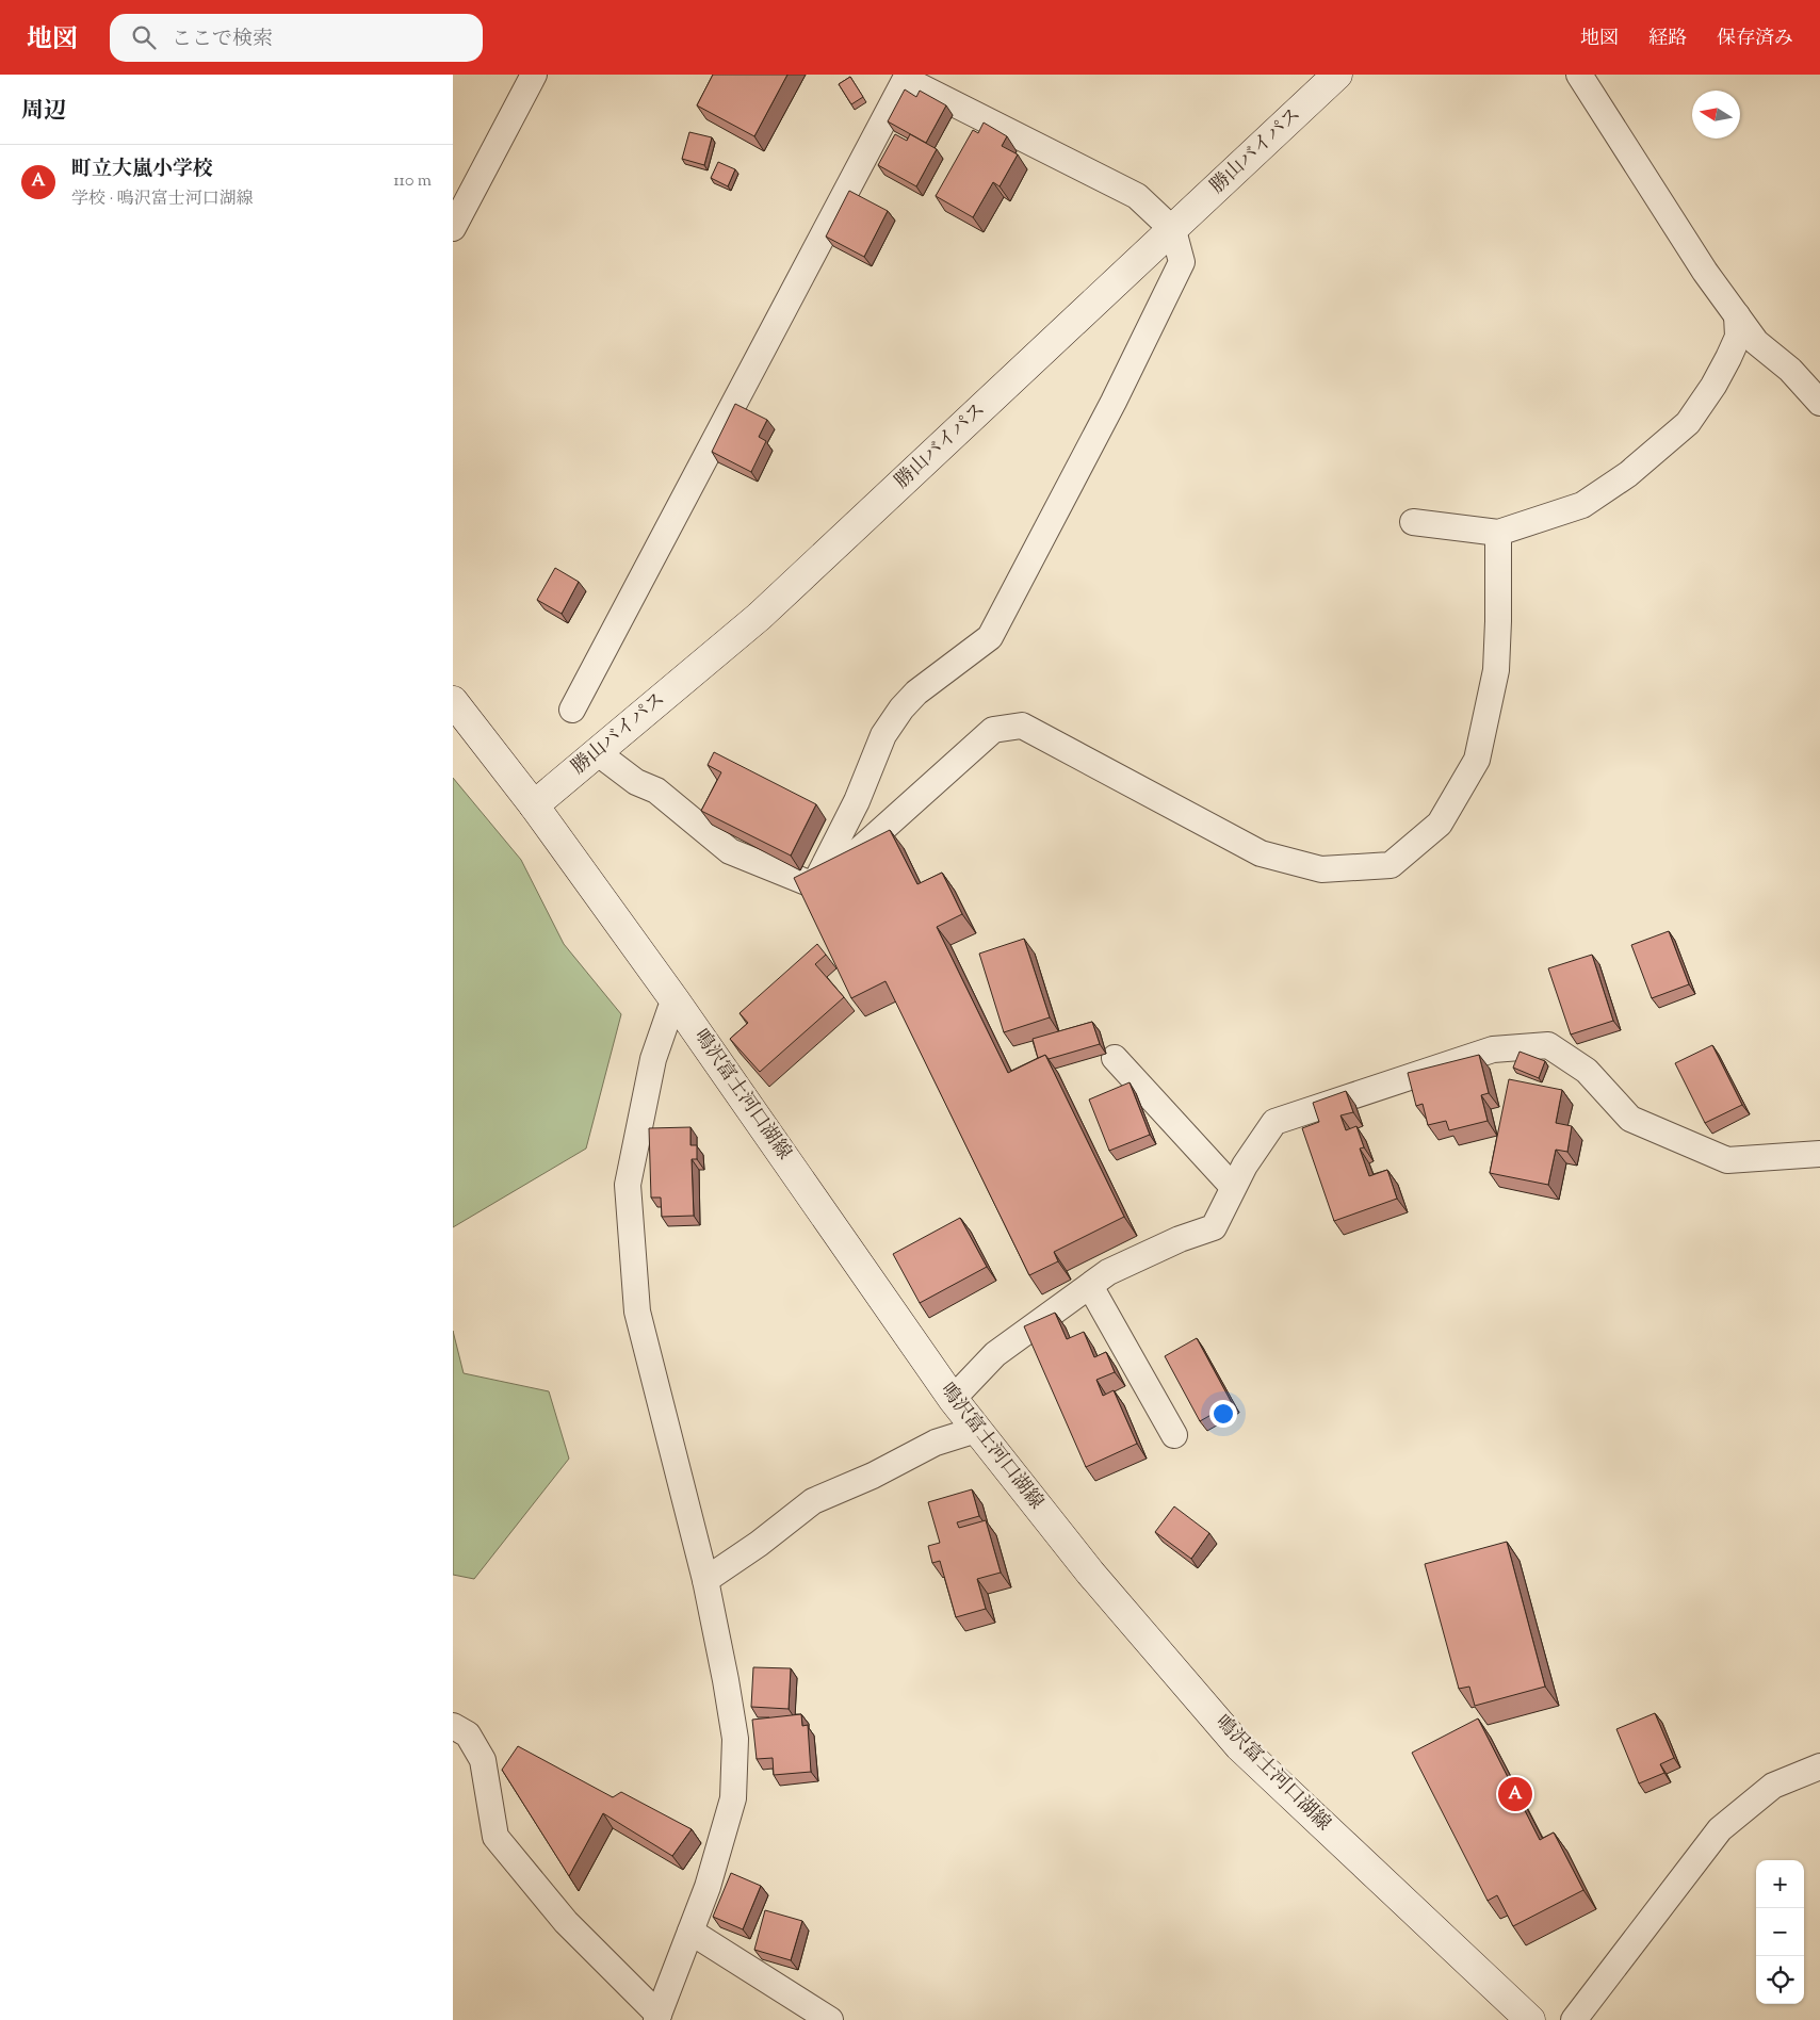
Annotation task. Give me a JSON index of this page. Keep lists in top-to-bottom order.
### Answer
{
  "streets": {
    "main road": ["勝山バイパス", "鳴沢富士河口湖線"]
  },
  "crossings": [
    ["勝山バイパス", "鳴沢富士河口湖線"]
  ],
  "north": "left",
  "page": {
    "header": "地図",
    "search": "ここで検索",
    "nav": ["地図", "経路", "保存済み"],
    "heading": "周辺",
    "list": [
      {
        "mark": "A",
        "name": "町立大嵐小学校",
        "note": "学校 · 鳴沢富士河口湖線",
        "value": "110 m"
      }
    ],
    "pins": "A",
    "map_buttons": ["+", "−"]
  }
}
